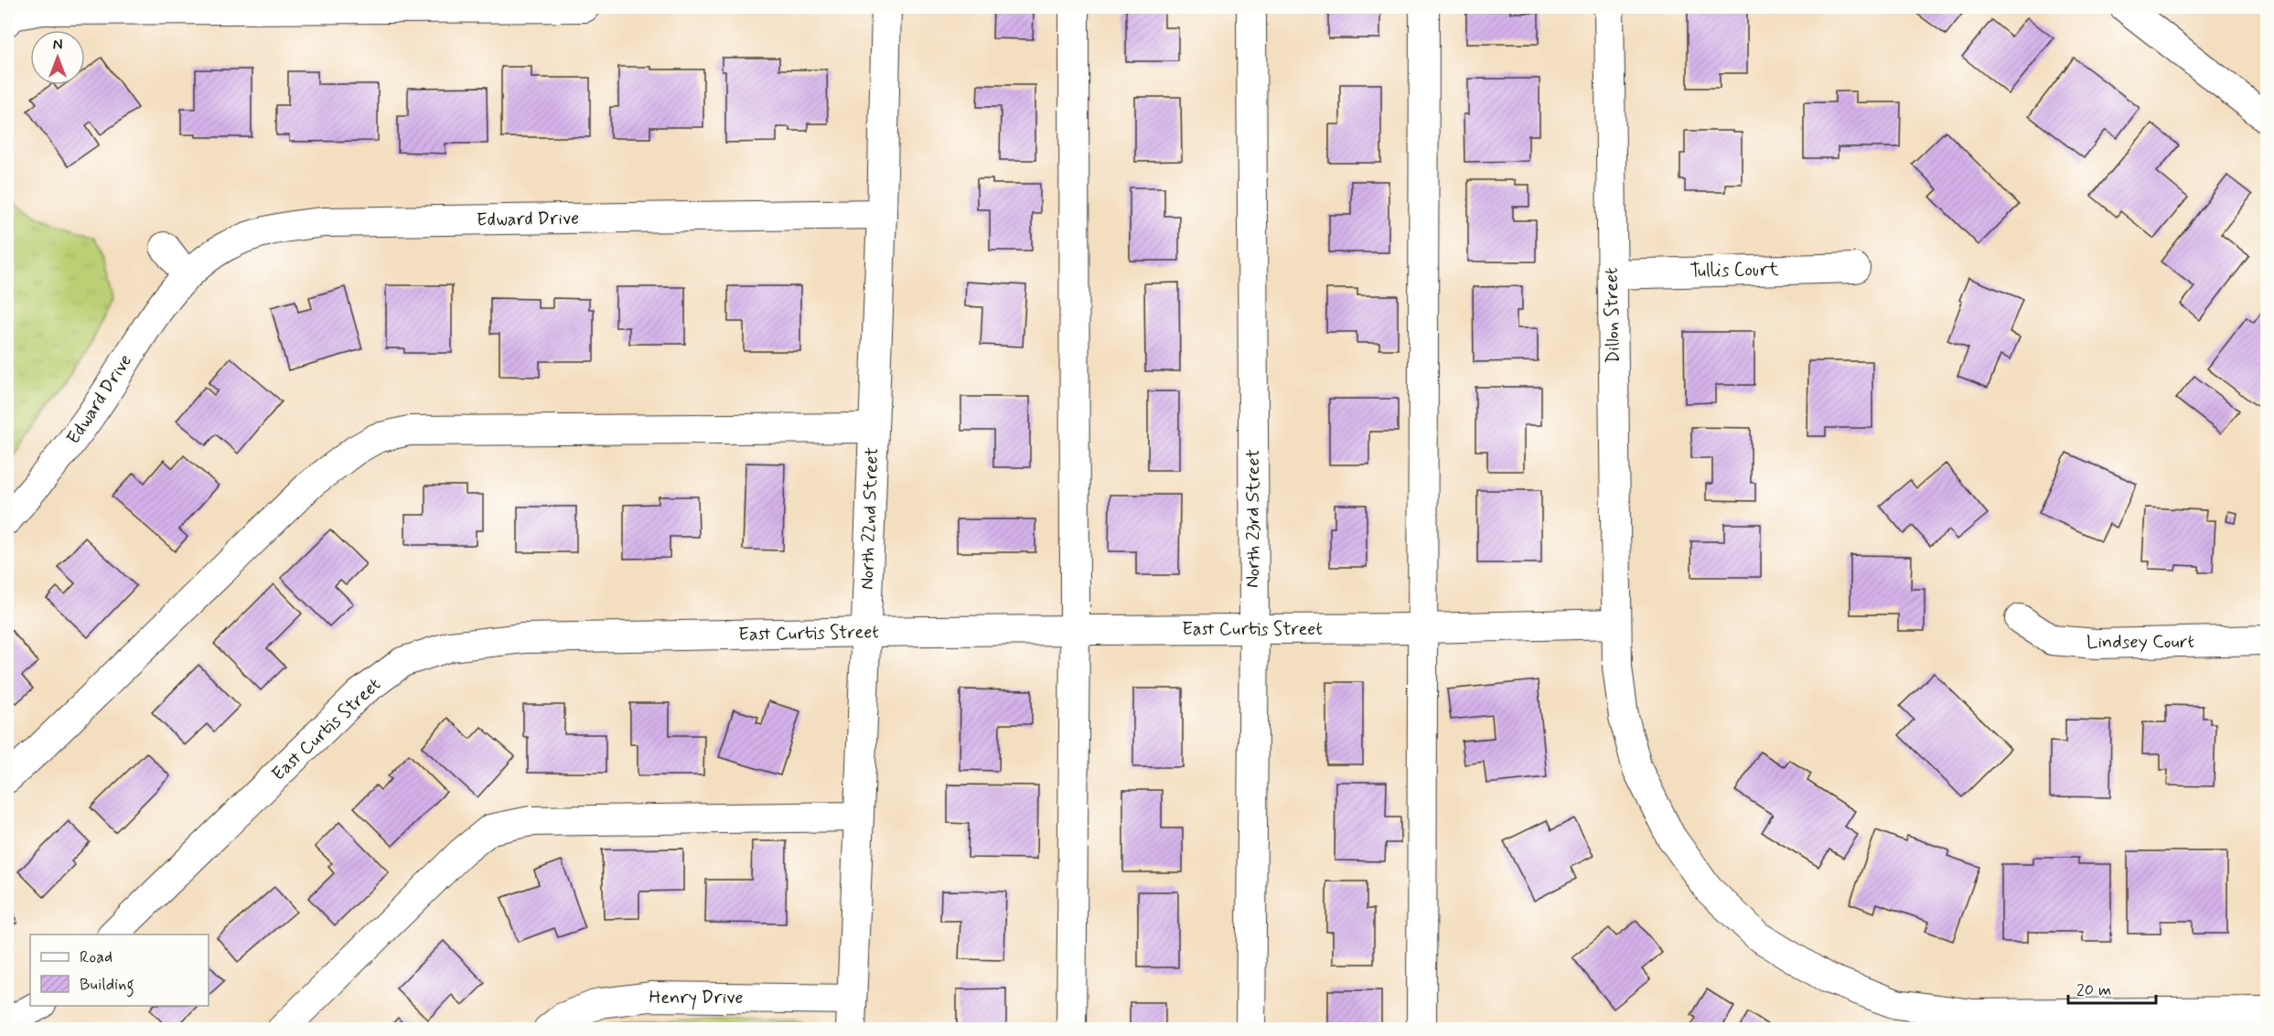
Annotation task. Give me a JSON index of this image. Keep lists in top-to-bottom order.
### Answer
{
  "streets": {
    "street": [
      "Edward Drive",
      "Tullis Court",
      "Dillon Street",
      "North 22nd Street",
      "North 23rd Street",
      "East Curtis Street",
      "Lindsey Court",
      "Henry Drive"
    ]
  },
  "crossings": [
    ["Edward Drive", "North 22nd Street"],
    ["Tullis Court", "Dillon Street"],
    ["Dillon Street", "East Curtis Street"],
    ["North 22nd Street", "East Curtis Street"],
    ["North 22nd Street", "Henry Drive"],
    ["North 23rd Street", "East Curtis Street"]
  ],
  "legend": ["Road", "Building"],
  "scale_bar": "20 m",
  "north": "top"
}
